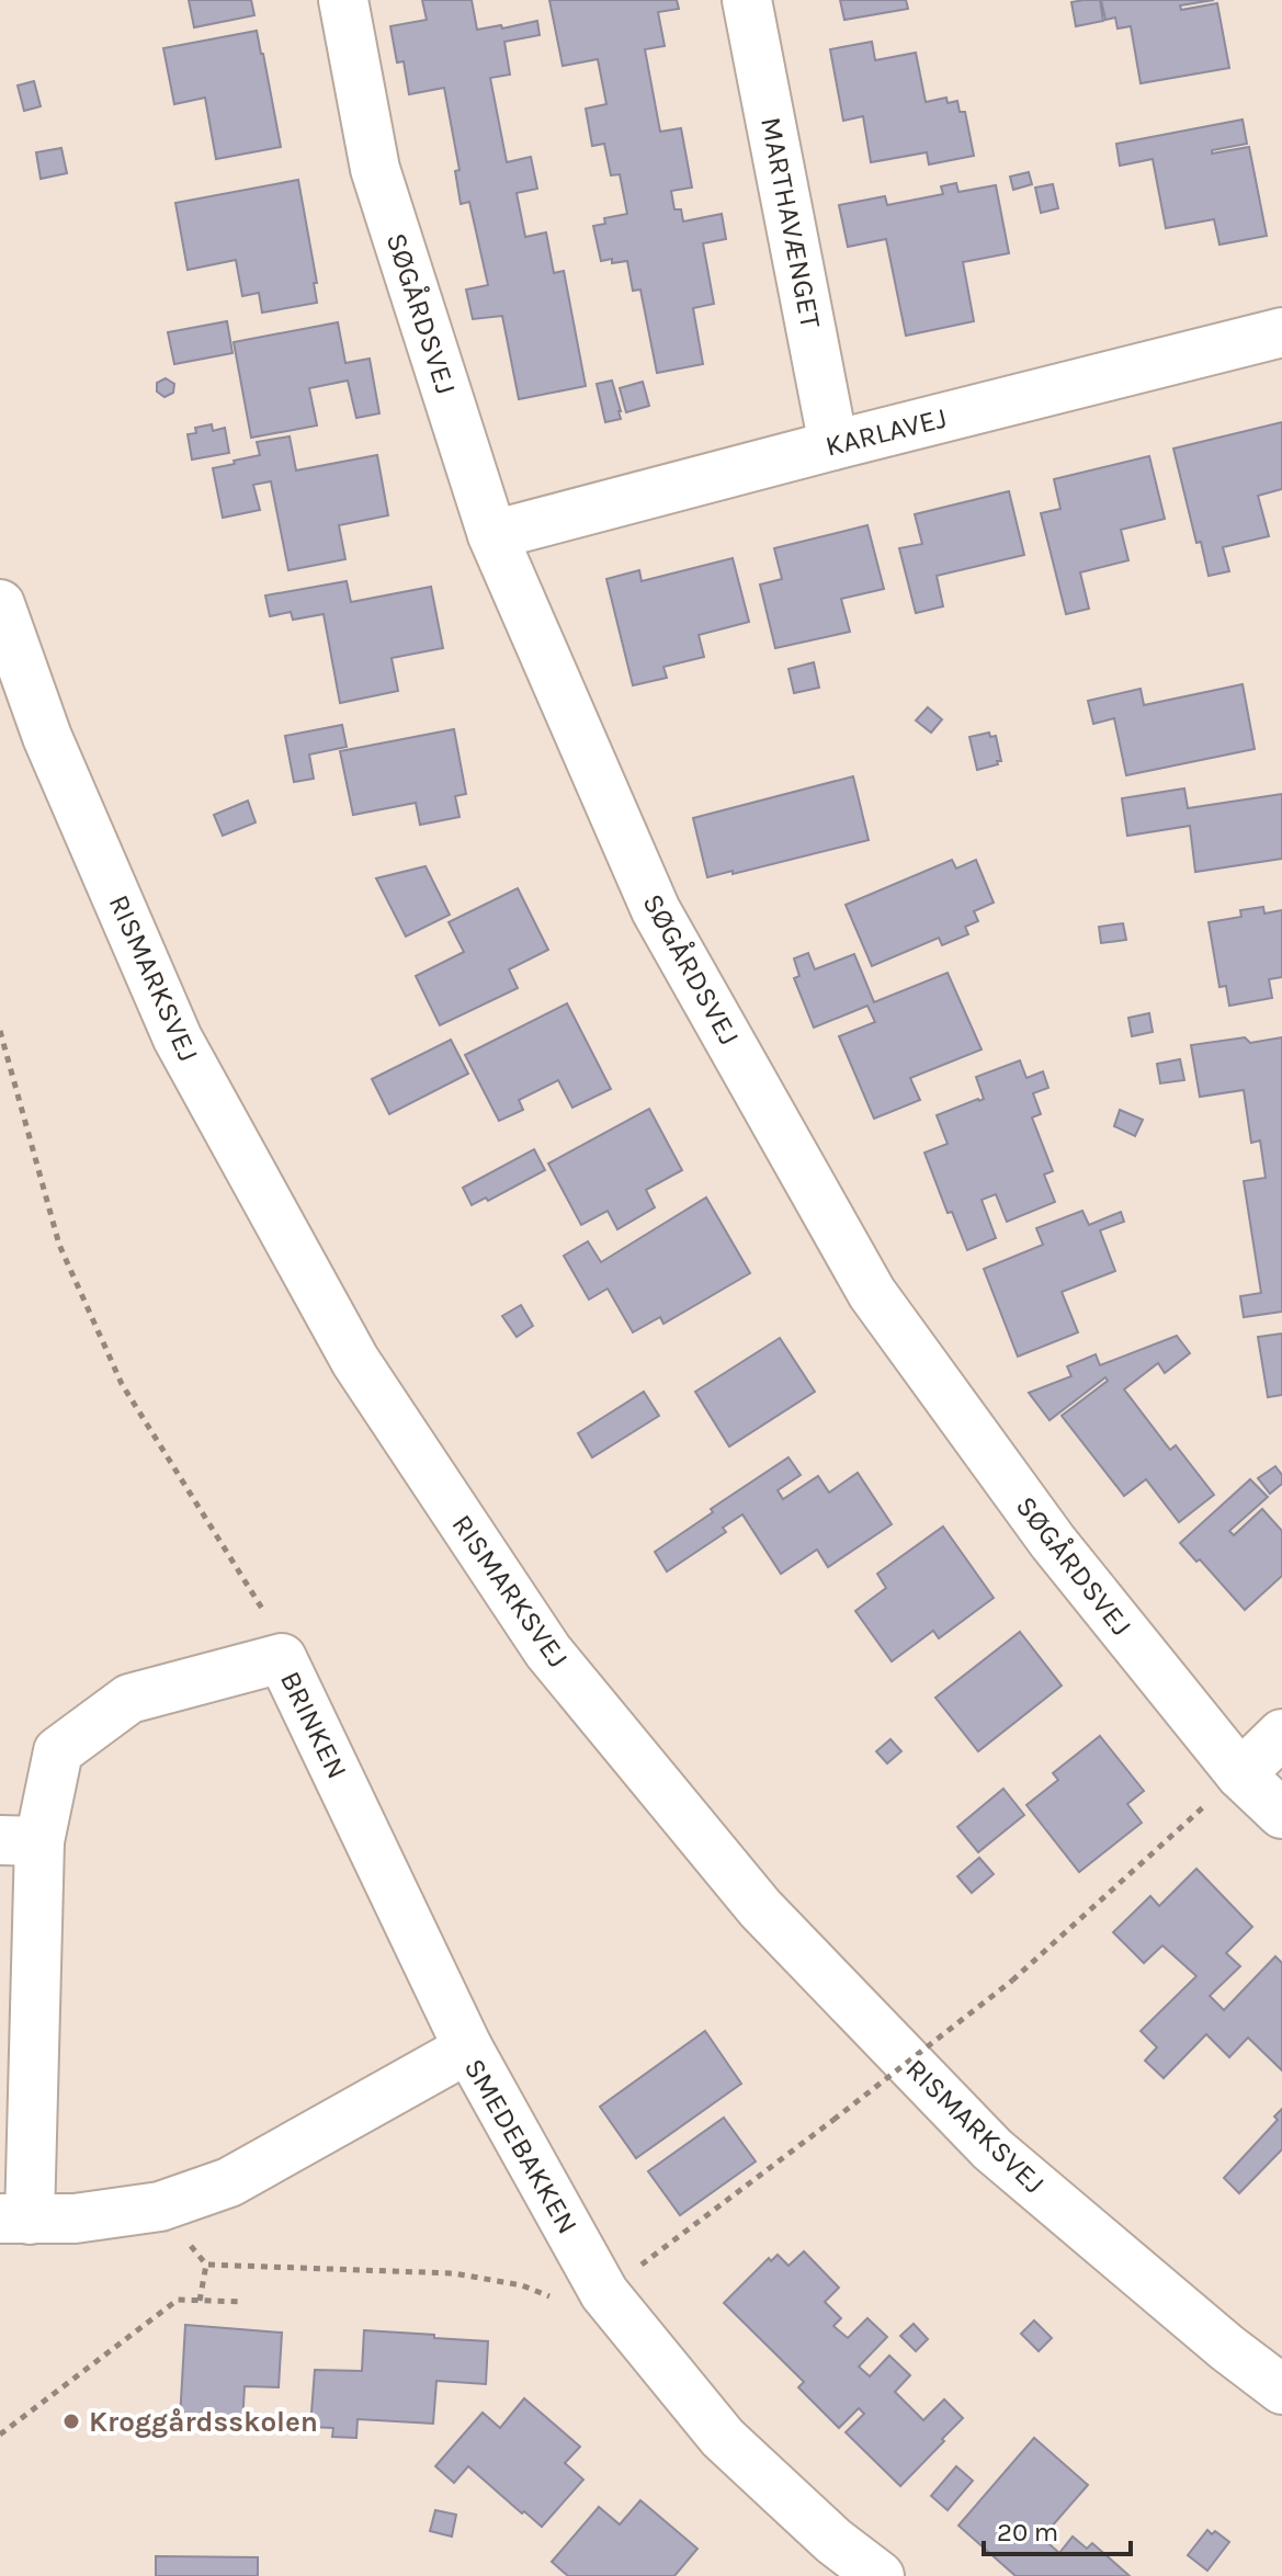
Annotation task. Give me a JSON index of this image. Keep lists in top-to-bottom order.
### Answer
{
  "streets": {
    "street": [
      "MARTHAVÆNGET",
      "SØGÅRDSVEJ",
      "KARLAVEJ",
      "RISMARKSVEJ",
      "BRINKEN",
      "SMEDEBAKKEN"
    ]
  },
  "crossings": [
    ["MARTHAVÆNGET", "KARLAVEJ"],
    ["SØGÅRDSVEJ", "KARLAVEJ"],
    ["BRINKEN", "SMEDEBAKKEN"]
  ],
  "places": ["Kroggårdsskolen"],
  "scale_bar": "20 m"
}
